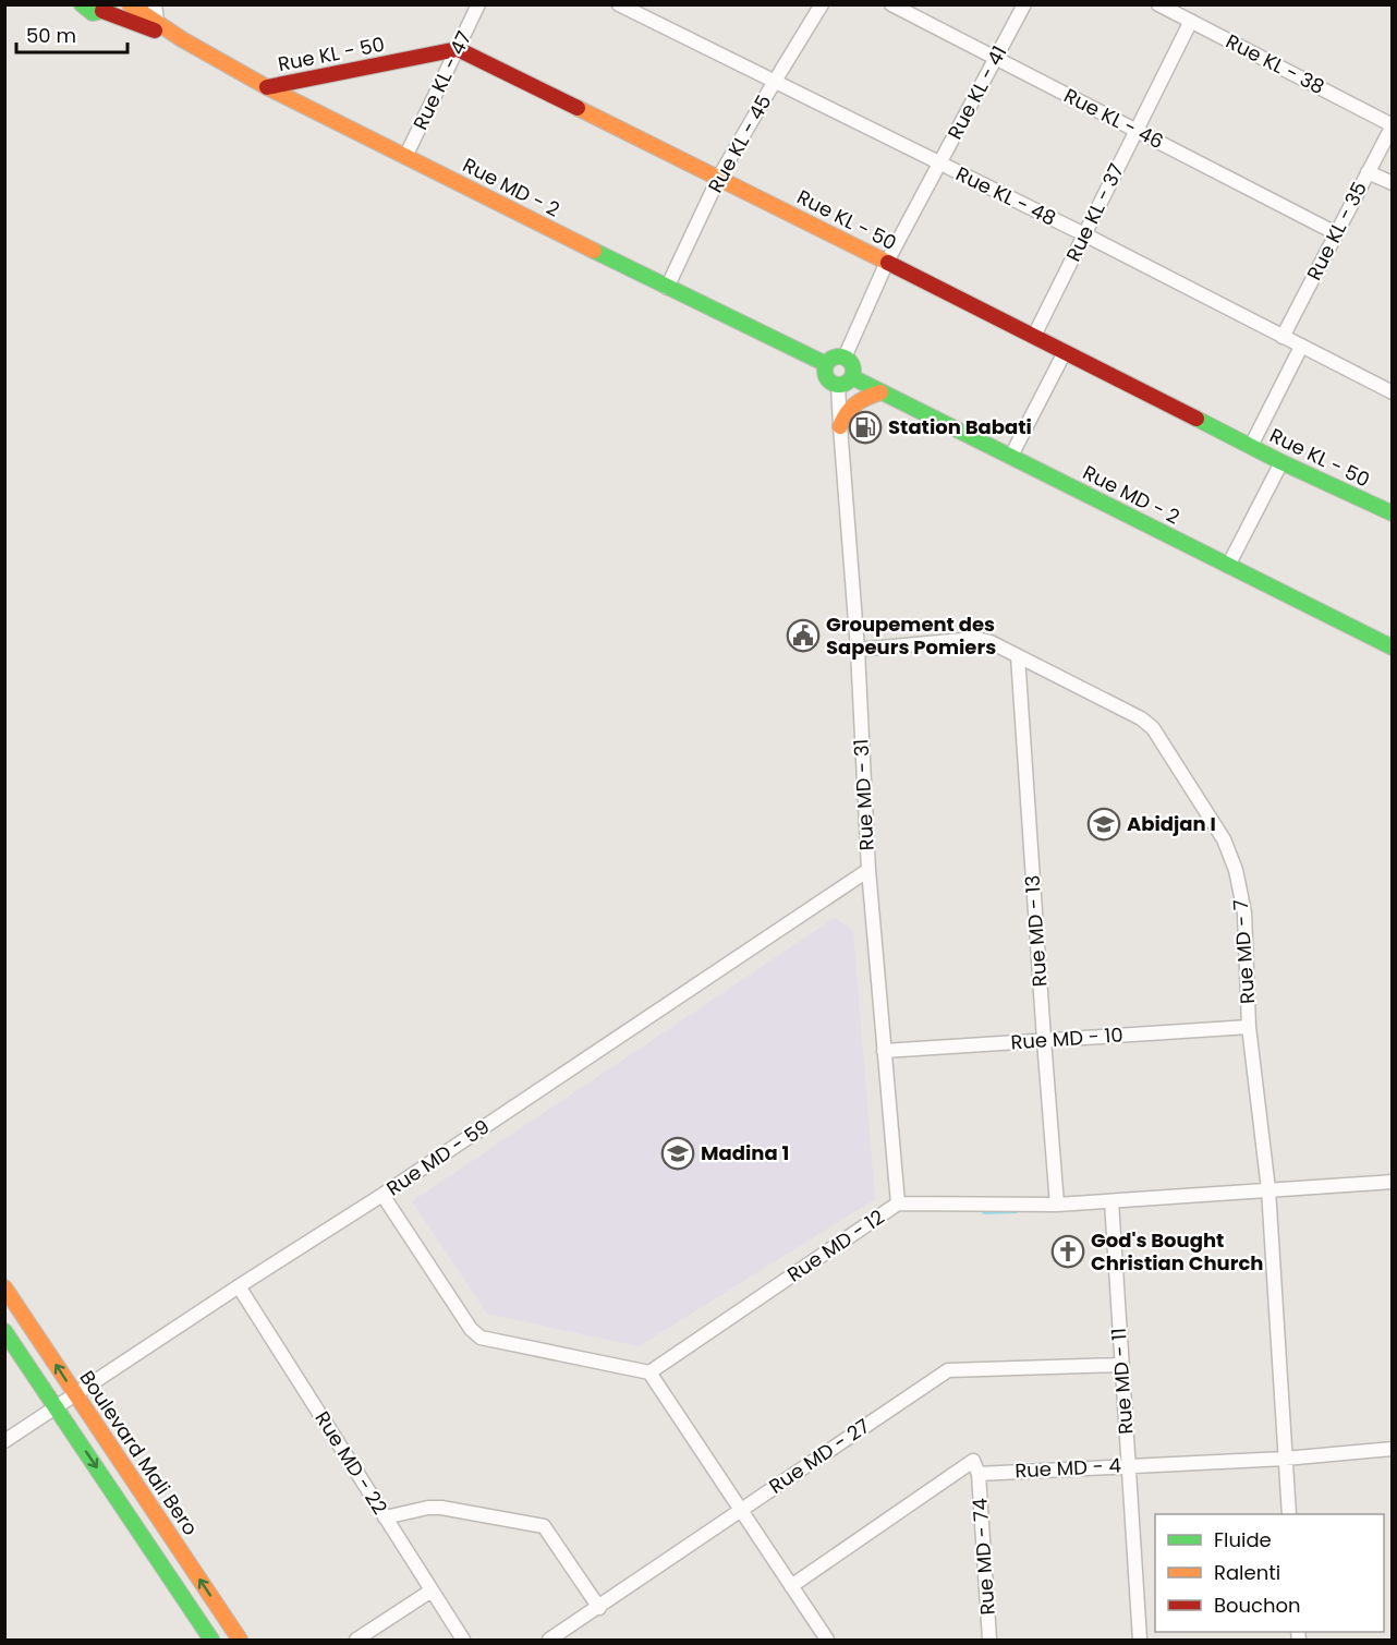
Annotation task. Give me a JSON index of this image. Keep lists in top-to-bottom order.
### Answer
{
  "streets": {
    "street": [
      "Rue KL - 50",
      "Rue KL - 38",
      "Rue KL - 47",
      "Rue KL - 41",
      "Rue KL - 46",
      "Rue KL - 45",
      "Rue MD - 2",
      "Rue KL - 48",
      "Rue KL - 37",
      "Rue KL - 35",
      "Rue MD - 31",
      "Rue MD - 13",
      "Rue MD - 7",
      "Rue MD - 10",
      "Rue MD - 59",
      "Rue MD - 12",
      "Rue MD - 11",
      "Boulevard Mali Bero",
      "Rue MD - 27",
      "Rue MD - 22",
      "Rue MD - 4",
      "Rue MD - 74"
    ]
  },
  "crossings": [
    ["Rue KL - 50", "Rue KL - 47"],
    ["Rue KL - 50", "Rue KL - 41"],
    ["Rue KL - 50", "Rue KL - 45"],
    ["Rue KL - 50", "Rue MD - 2"],
    ["Rue KL - 50", "Rue KL - 37"],
    ["Rue KL - 38", "Rue KL - 37"],
    ["Rue KL - 38", "Rue KL - 35"],
    ["Rue KL - 47", "Rue MD - 2"],
    ["Rue KL - 41", "Rue KL - 46"],
    ["Rue KL - 41", "Rue MD - 2"],
    ["Rue KL - 41", "Rue KL - 48"],
    ["Rue KL - 41", "Rue MD - 31"],
    ["Rue KL - 46", "Rue KL - 37"],
    ["Rue KL - 46", "Rue KL - 35"],
    ["Rue KL - 45", "Rue MD - 2"],
    ["Rue KL - 45", "Rue KL - 48"],
    ["Rue MD - 2", "Rue MD - 31"],
    ["Rue KL - 48", "Rue KL - 37"],
    ["Rue KL - 48", "Rue KL - 35"],
    ["Rue MD - 31", "Rue MD - 7"],
    ["Rue MD - 31", "Rue MD - 10"],
    ["Rue MD - 31", "Rue MD - 59"],
    ["Rue MD - 31", "Rue MD - 12"],
    ["Rue MD - 13", "Rue MD - 7"],
    ["Rue MD - 13", "Rue MD - 10"],
    ["Rue MD - 13", "Rue MD - 12"],
    ["Rue MD - 7", "Rue MD - 10"],
    ["Rue MD - 7", "Rue MD - 12"],
    ["Rue MD - 7", "Rue MD - 4"],
    ["Rue MD - 59", "Boulevard Mali Bero"],
    ["Rue MD - 59", "Rue MD - 22"],
    ["Rue MD - 12", "Rue MD - 11"],
    ["Rue MD - 11", "Rue MD - 27"],
    ["Rue MD - 11", "Rue MD - 4"],
    ["Rue MD - 4", "Rue MD - 74"]
  ],
  "places": {
    "fuel station": ["Station Babati"],
    "public building": ["Groupement des Sapeurs Pomiers"],
    "school or university": ["Abidjan I", "Madina 1"],
    "church": ["God's Bought Christian Church"]
  },
  "legend": ["Fluide", "Ralenti", "Bouchon"],
  "scale_bar": "50 m"
}
